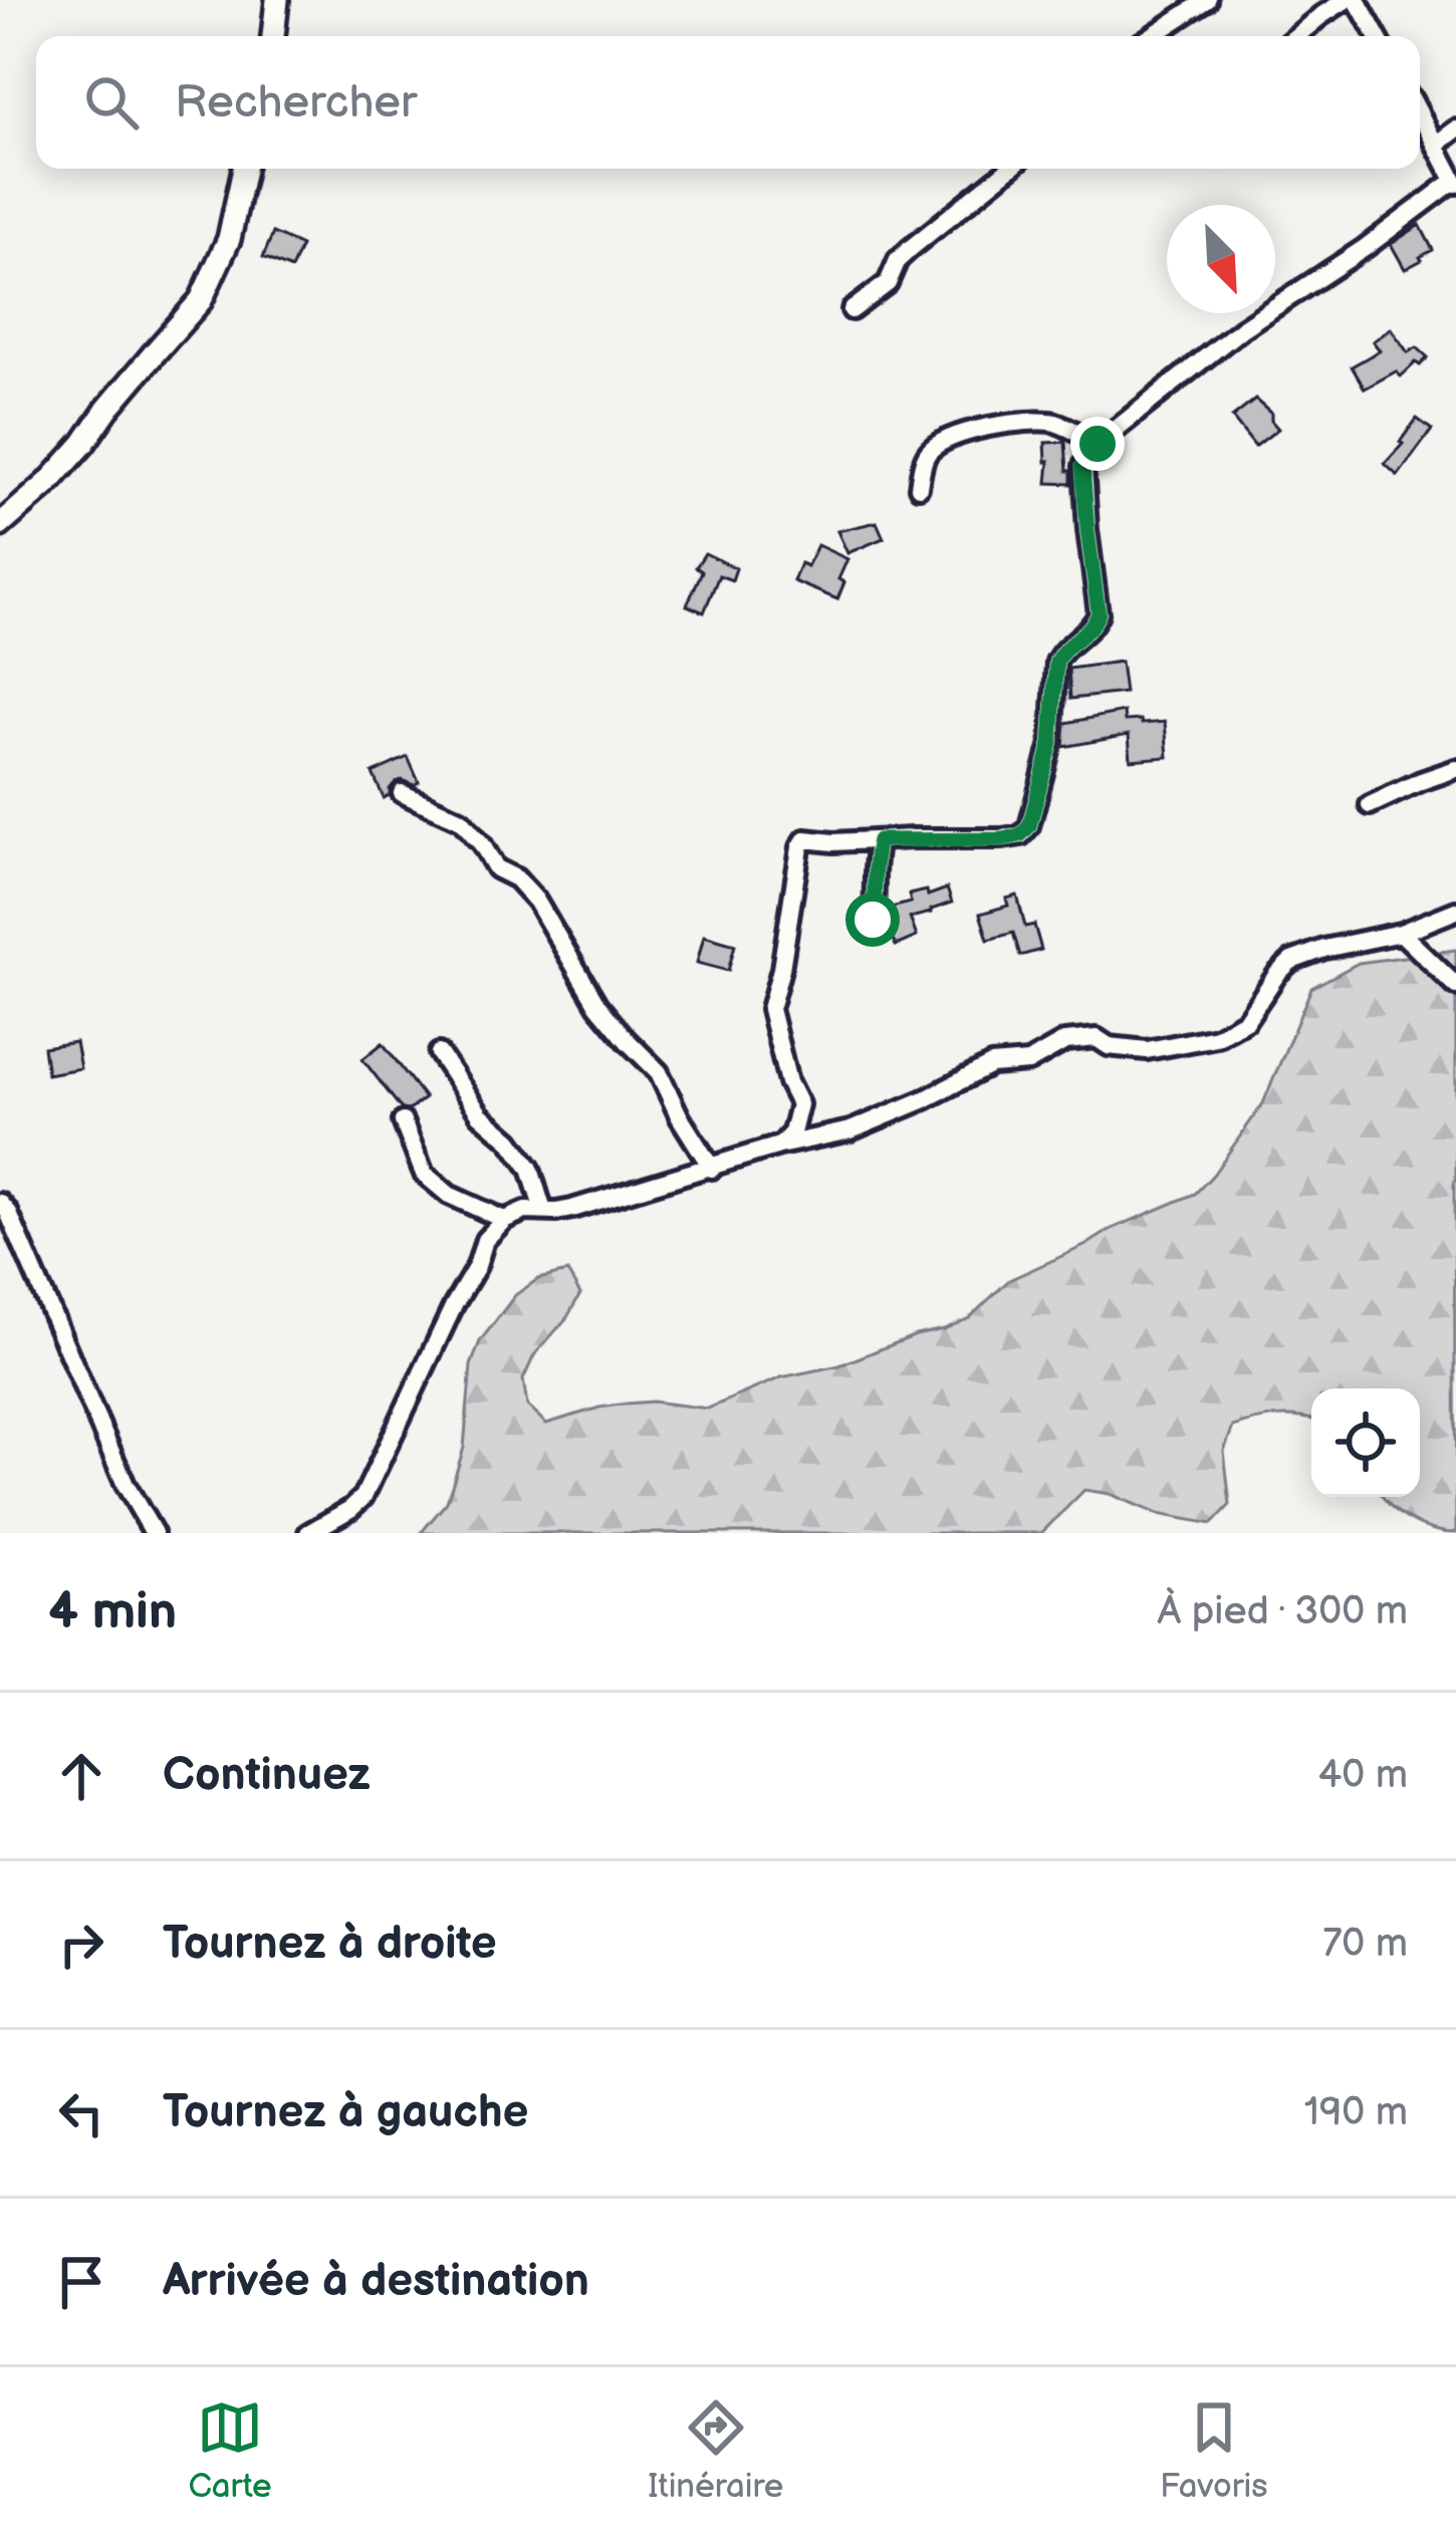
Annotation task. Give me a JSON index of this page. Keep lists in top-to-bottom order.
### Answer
{
  "north": "bottom right",
  "page": {
    "search": "Rechercher",
    "heading": ["4 min", "À pied · 300 m"],
    "list": [
      ["Continuez", "40 m"],
      ["Tournez à droite", "70 m"],
      ["Tournez à gauche", "190 m"],
      "Arrivée à destination"
    ],
    "nav": ["Carte", "Itinéraire", "Favoris"]
  }
}
